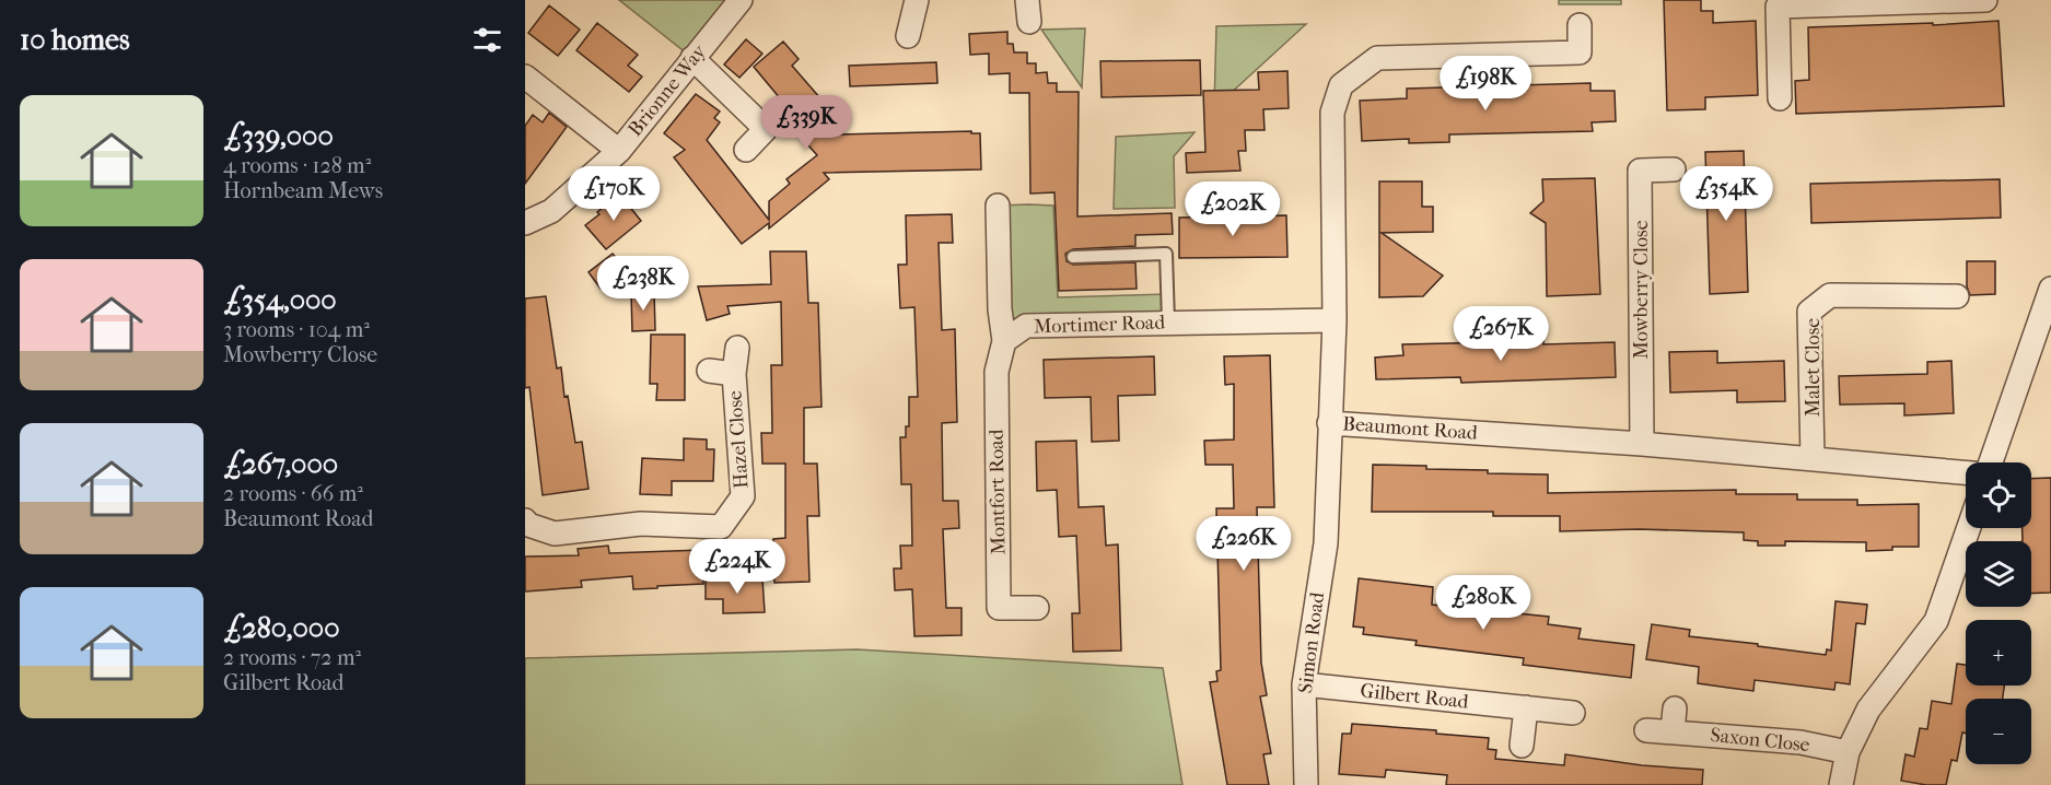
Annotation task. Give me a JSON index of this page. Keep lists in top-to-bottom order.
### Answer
{
  "streets": {
    "street": [
      "Brionne Way",
      "Mowberry Close",
      "Mortimer Road",
      "Malet Close",
      "Beaumont Road",
      "Hazel Close",
      "Montfort Road",
      "Simon Road",
      "Gilbert Road",
      "Saxon Close"
    ]
  },
  "crossings": [
    ["Mowberry Close", "Beaumont Road"],
    ["Mortimer Road", "Beaumont Road"],
    ["Mortimer Road", "Montfort Road"],
    ["Malet Close", "Beaumont Road"],
    ["Beaumont Road", "Simon Road"],
    ["Simon Road", "Gilbert Road"]
  ],
  "page": {
    "heading": "10 homes",
    "price": [
      "£198K",
      "£339K",
      "£170K",
      "£354K",
      "£202K",
      "£238K",
      "£267K",
      "£226K",
      "£224K",
      "£280K"
    ],
    "list": [
      {
        "name": "£339,000",
        "note": "4 rooms · 128 m² · Hornbeam Mews"
      },
      {
        "name": "£354,000",
        "note": "3 rooms · 104 m² · Mowberry Close"
      },
      {
        "name": "£267,000",
        "note": "2 rooms · 66 m² · Beaumont Road"
      },
      {
        "name": "£280,000",
        "note": "2 rooms · 72 m² · Gilbert Road"
      }
    ],
    "map_buttons": ["+", "−"]
  }
}
